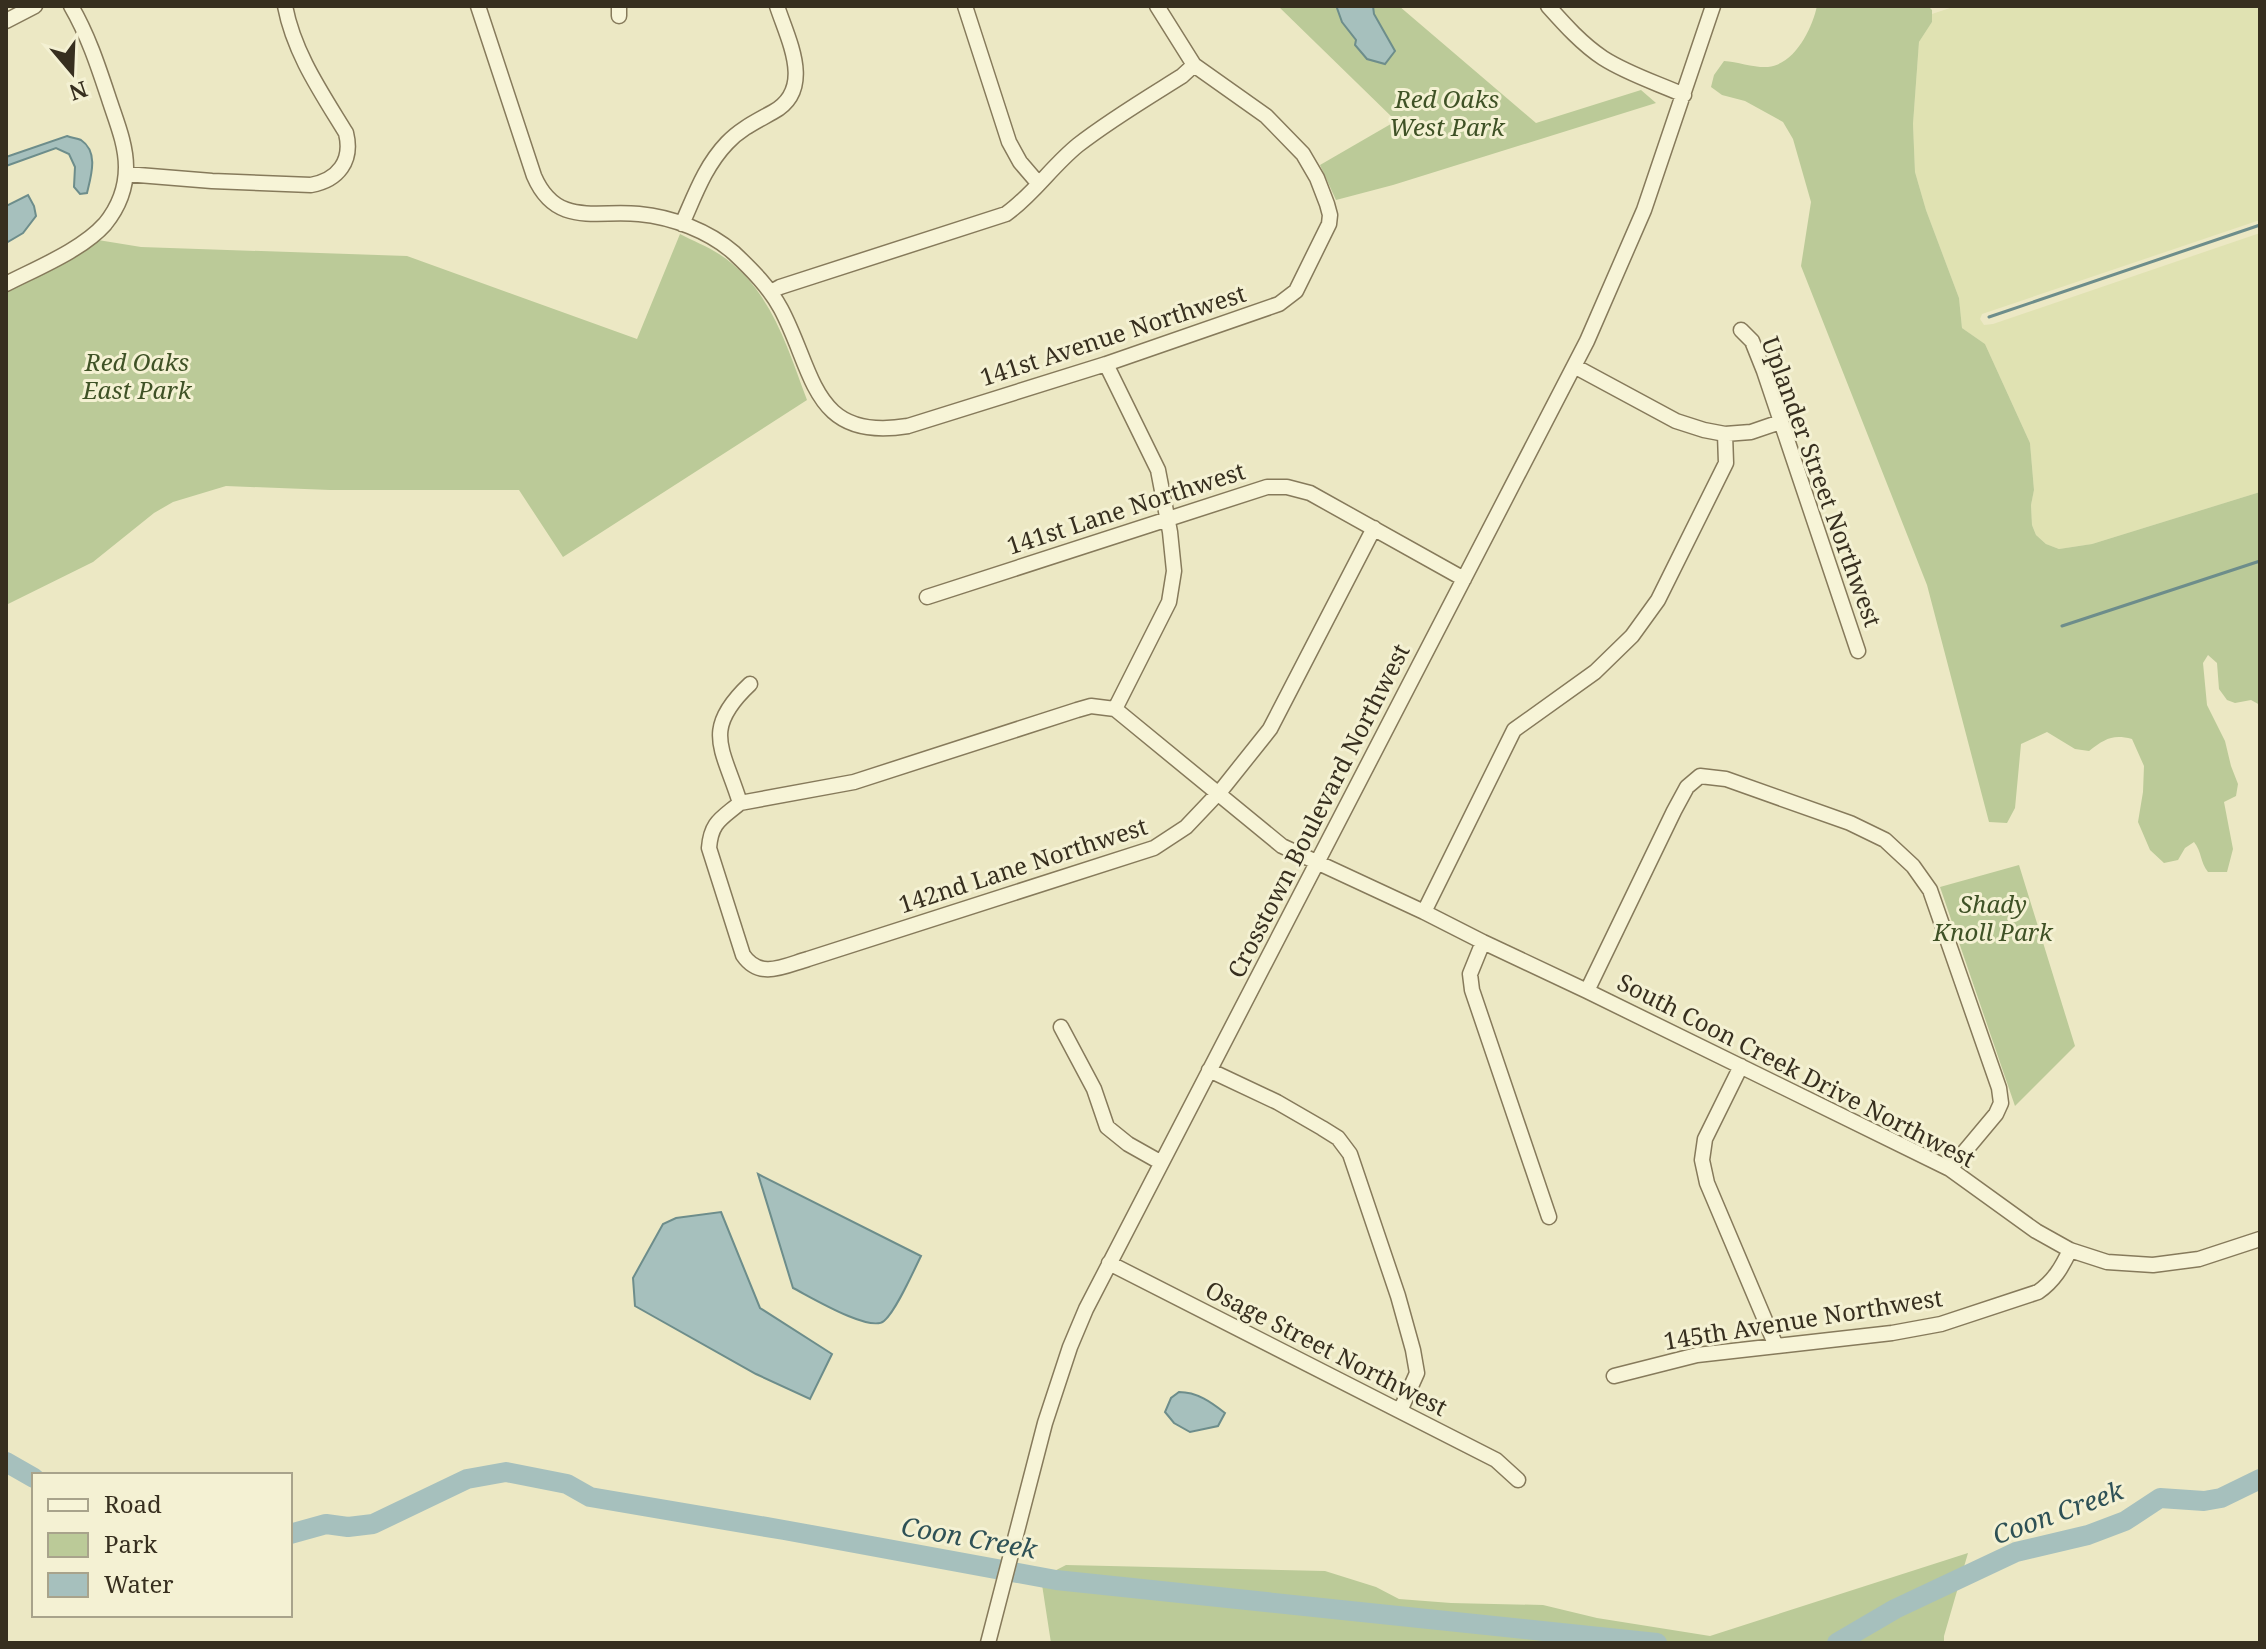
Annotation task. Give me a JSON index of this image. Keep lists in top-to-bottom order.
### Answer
{
  "streets": {
    "street": [
      "141st Avenue Northwest",
      "Uplander Street Northwest",
      "141st Lane Northwest",
      "Crosstown Boulevard Northwest",
      "142nd Lane Northwest",
      "South Coon Creek Drive Northwest",
      "145th Avenue Northwest",
      "Osage Street Northwest"
    ]
  },
  "crossings": [
    ["141st Lane Northwest", "Crosstown Boulevard Northwest"],
    ["141st Lane Northwest", "142nd Lane Northwest"],
    ["Crosstown Boulevard Northwest", "South Coon Creek Drive Northwest"],
    ["Crosstown Boulevard Northwest", "Osage Street Northwest"],
    ["142nd Lane Northwest", "South Coon Creek Drive Northwest"],
    ["South Coon Creek Drive Northwest", "145th Avenue Northwest"]
  ],
  "water": ["Coon Creek"],
  "parks": ["Red Oaks West Park", "Red Oaks East Park", "Shady Knoll Park"],
  "legend": ["Road", "Park", "Water"],
  "north": "bottom"
}
